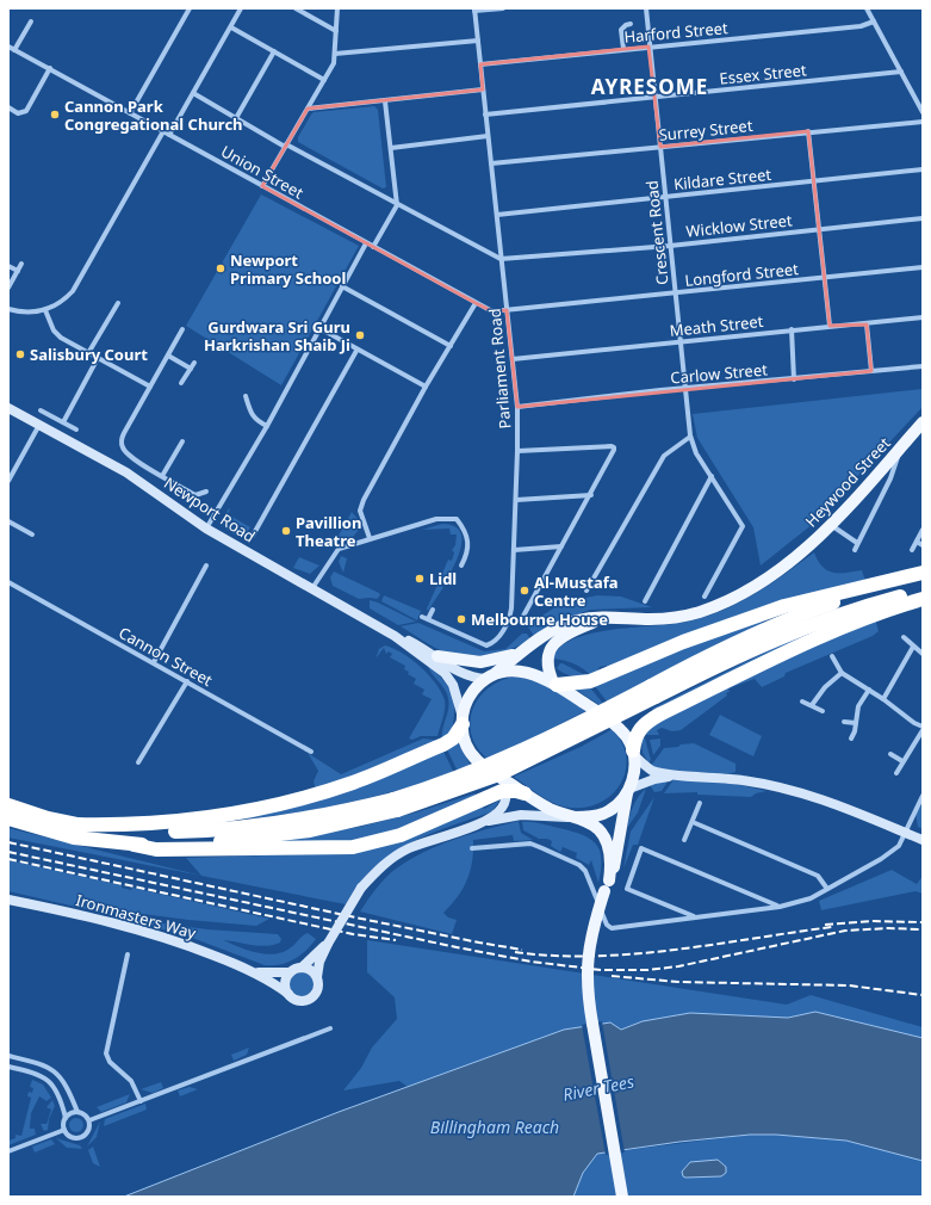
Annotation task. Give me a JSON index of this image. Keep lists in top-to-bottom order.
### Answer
{
  "streets": {
    "main road": ["Heywood Street", "Newport Road", "Ironmasters Way"],
    "street": [
      "Harford Street",
      "Essex Street",
      "Surrey Street",
      "Union Street",
      "Kildare Street",
      "Wicklow Street",
      "Crescent Road",
      "Longford Street",
      "Meath Street",
      "Parliament Road",
      "Carlow Street",
      "Cannon Street"
    ]
  },
  "crossings": [
    ["Harford Street", "Crescent Road"],
    ["Harford Street", "Parliament Road"],
    ["Essex Street", "Crescent Road"],
    ["Essex Street", "Parliament Road"],
    ["Surrey Street", "Crescent Road"],
    ["Surrey Street", "Parliament Road"],
    ["Union Street", "Longford Street"],
    ["Union Street", "Parliament Road"],
    ["Kildare Street", "Crescent Road"],
    ["Kildare Street", "Parliament Road"],
    ["Wicklow Street", "Crescent Road"],
    ["Wicklow Street", "Parliament Road"],
    ["Crescent Road", "Longford Street"],
    ["Crescent Road", "Meath Street"],
    ["Crescent Road", "Carlow Street"],
    ["Longford Street", "Parliament Road"],
    ["Meath Street", "Parliament Road"],
    ["Parliament Road", "Carlow Street"],
    ["Heywood Street", "Newport Road"]
  ],
  "districts": ["AYRESOME"],
  "water": ["River Tees", "Billingham Reach"],
  "places": [
    "Cannon Park Congregational Church",
    "Newport Primary School",
    "Gurdwara Sri Guru Harkrishan Shaib Ji",
    "Salisbury Court",
    "Pavillion Theatre",
    "Lidl",
    "Al-Mustafa Centre",
    "Melbourne House"
  ]
}
